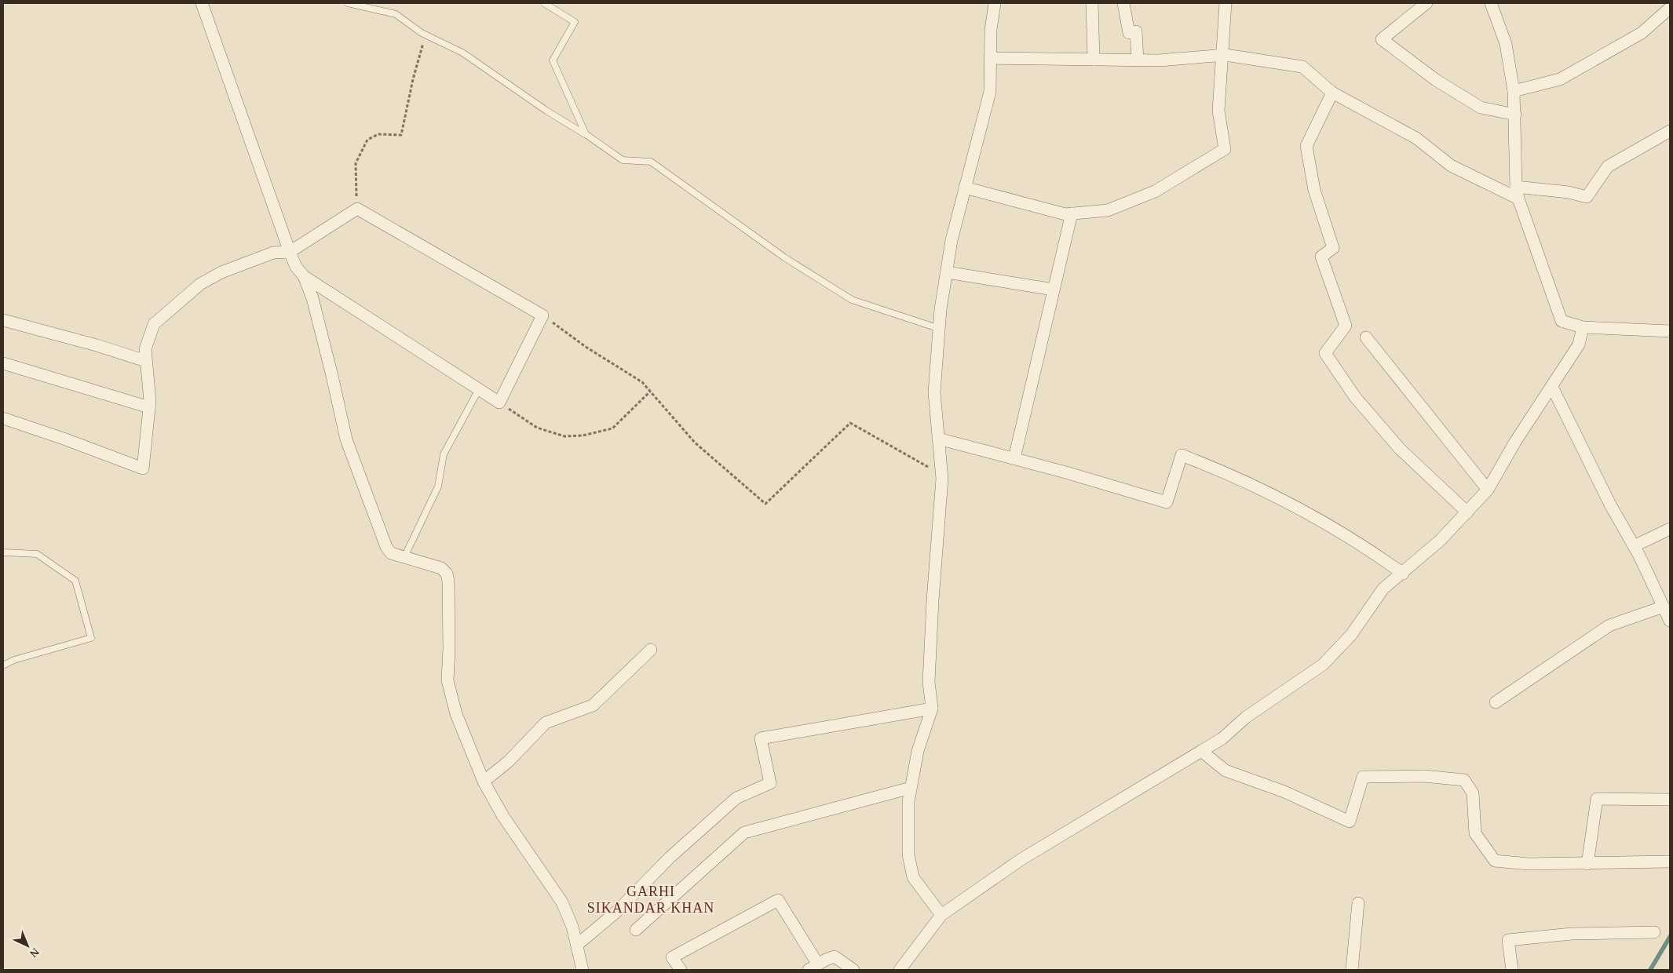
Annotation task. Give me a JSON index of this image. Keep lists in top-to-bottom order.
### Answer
{
  "districts": ["GARHI SIKANDAR KHAN"],
  "north": "bottom right"
}
